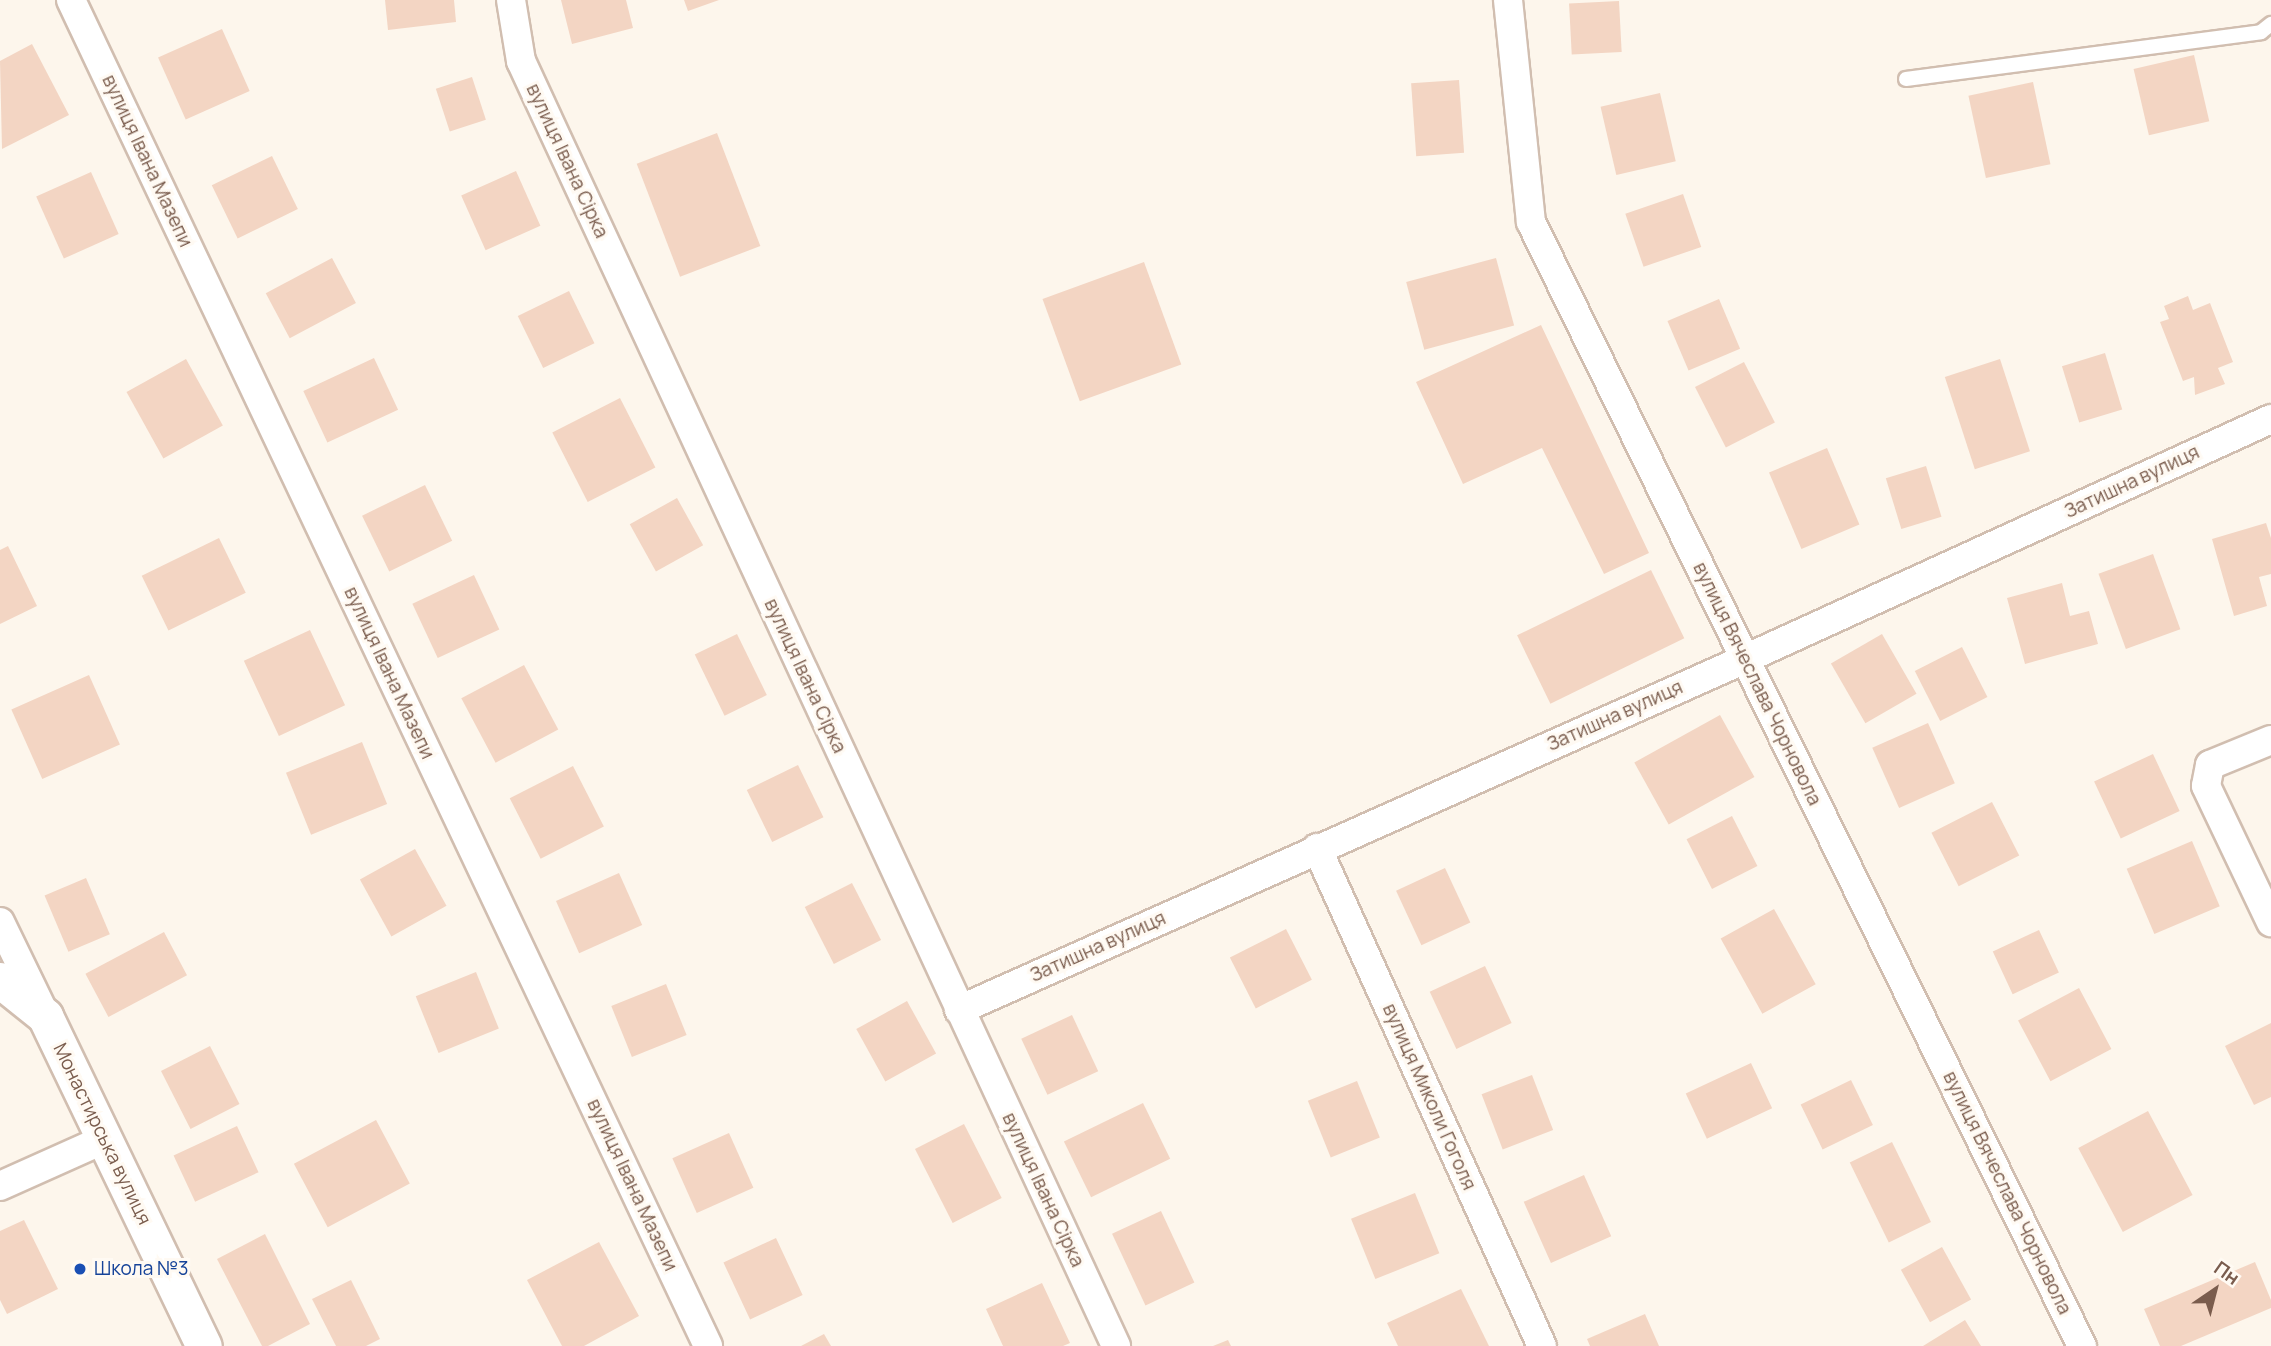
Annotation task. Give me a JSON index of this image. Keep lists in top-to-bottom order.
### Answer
{
  "streets": {
    "street": [
      "вулиця Івана Мазепи",
      "вулиця Івана Сірка",
      "Затишна вулиця",
      "вулиця Вячеслава Чорновола",
      "вулиця Миколи Гоголя",
      "Монастирська вулиця"
    ]
  },
  "crossings": [
    ["вулиця Івана Сірка", "Затишна вулиця"],
    ["Затишна вулиця", "вулиця Вячеслава Чорновола"],
    ["Затишна вулиця", "вулиця Миколи Гоголя"]
  ],
  "places": ["Школа №3"],
  "north": "top right"
}
